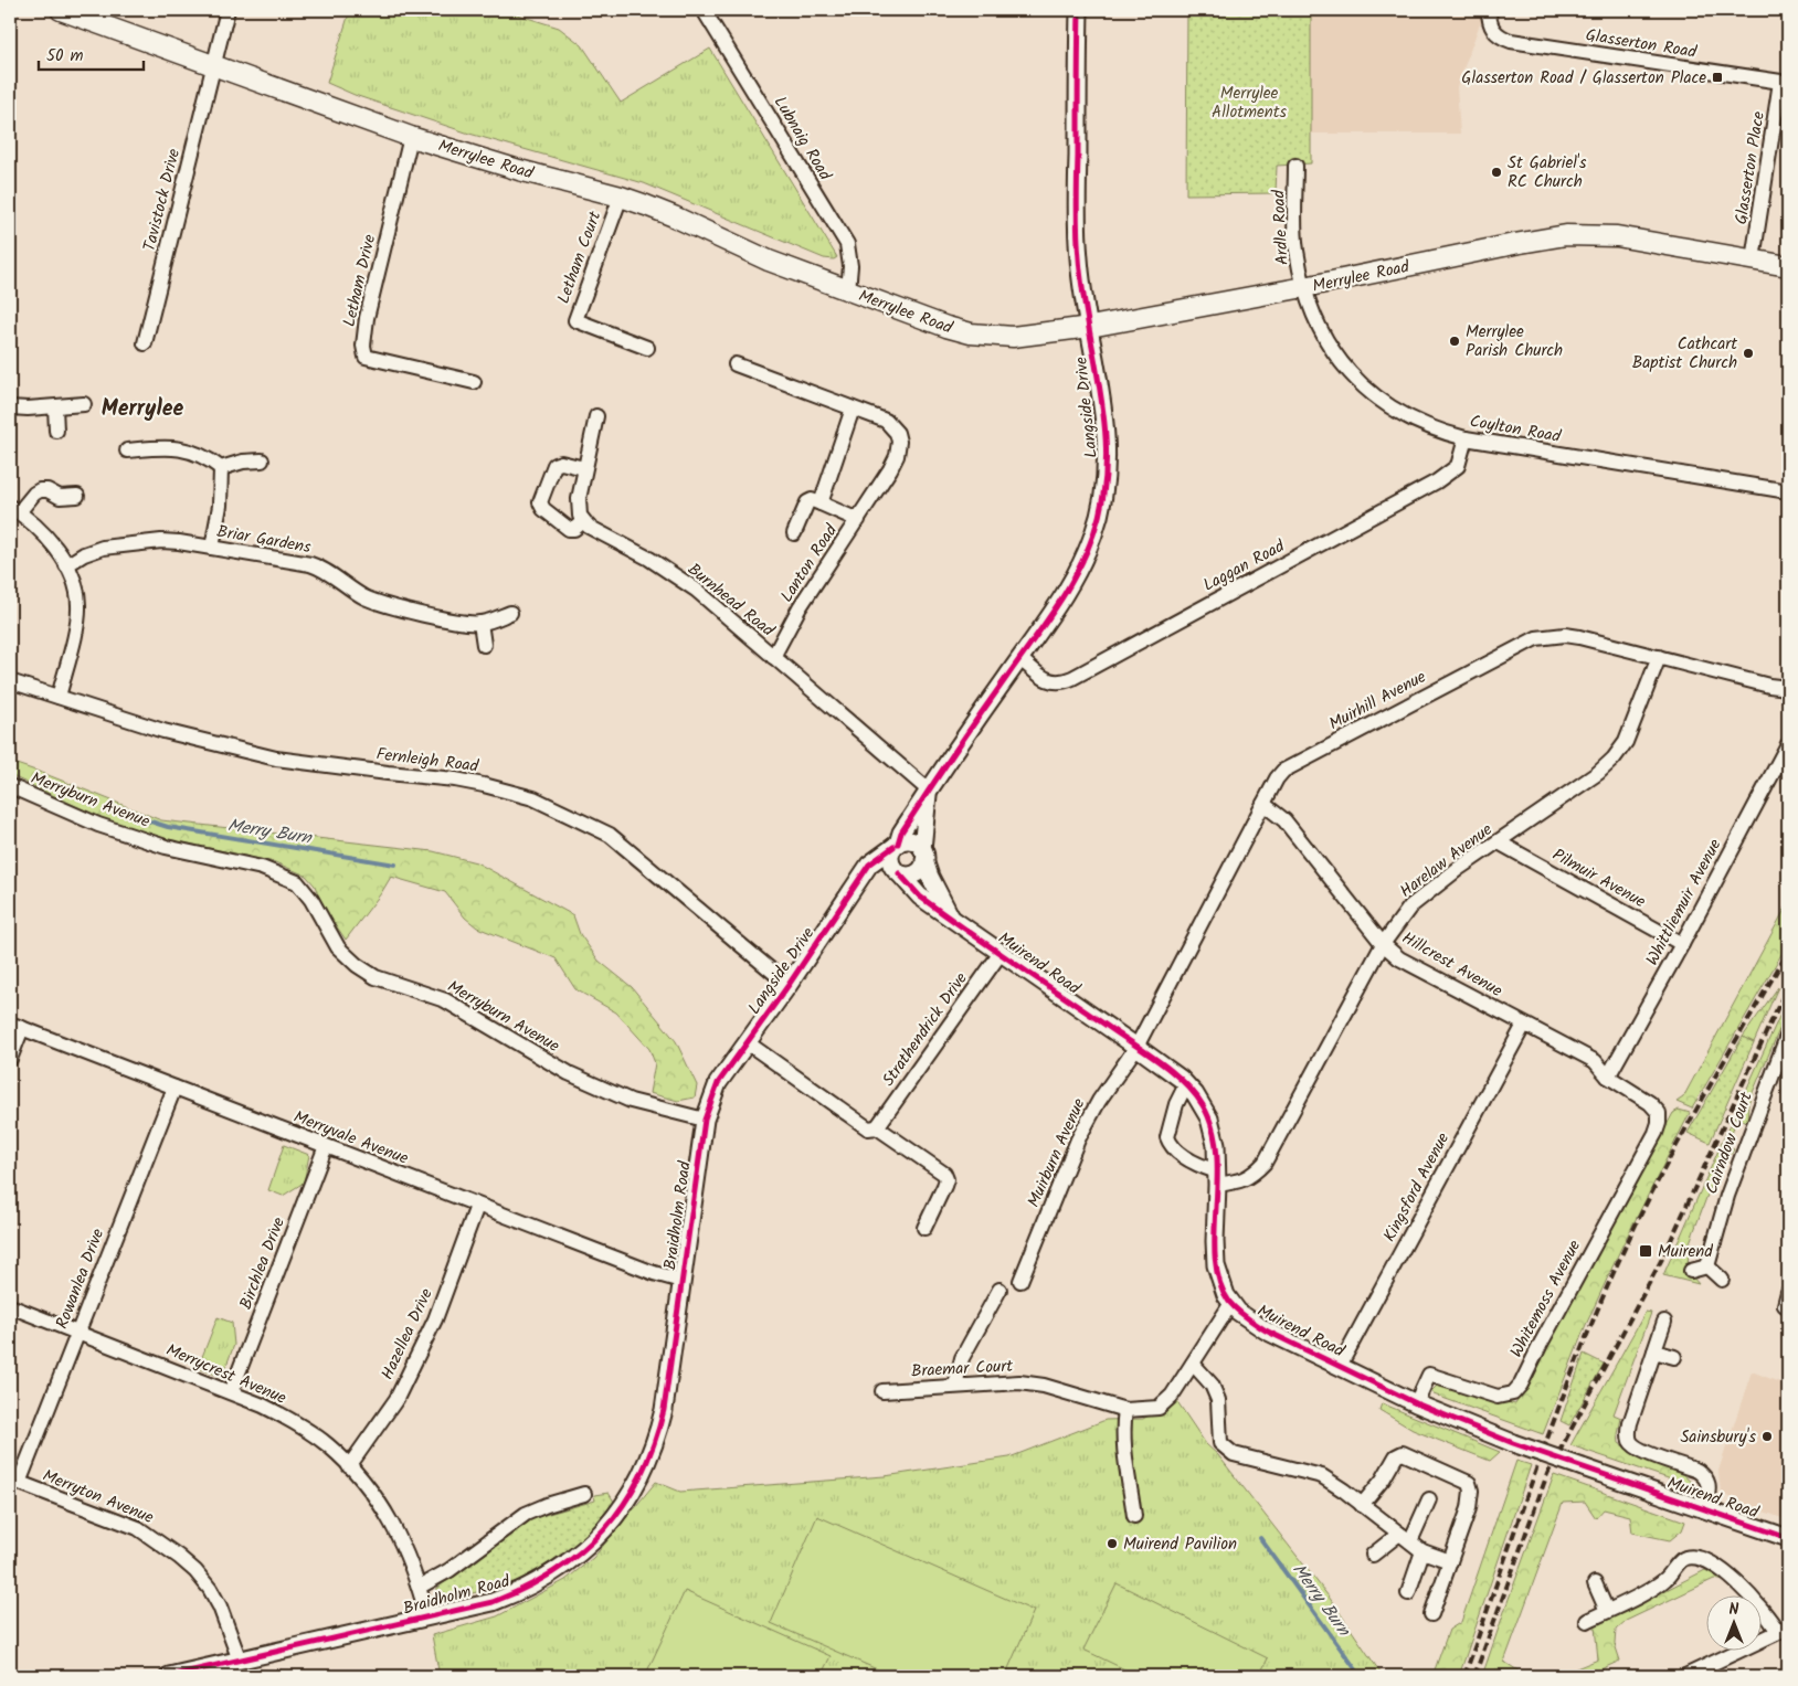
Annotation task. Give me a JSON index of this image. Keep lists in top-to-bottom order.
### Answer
{
  "streets": {
    "main road": ["Merrylee Road"],
    "street": [
      "Glasserton Road",
      "Lubnaig Road",
      "Glasserton Place",
      "Tavistock Drive",
      "Ardle Road",
      "Letham Court",
      "Letham Drive",
      "Langside Drive",
      "Coylton Road",
      "Briar Gardens",
      "Lanton Road",
      "Laggan Road",
      "Burnhead Road",
      "Muirhill Avenue",
      "Fernleigh Road",
      "Merryburn Avenue",
      "Harelaw Avenue",
      "Pilmuir Avenue",
      "Whittliemuir Avenue",
      "Muirend Road",
      "Hillcrest Avenue",
      "Strathendrick Drive",
      "Merryvale Avenue",
      "Cairndow Court",
      "Muirburn Avenue",
      "Kingsford Avenue",
      "Braidholm Road",
      "Birchlea Drive",
      "Rowanlea Drive",
      "Whitemoss Avenue",
      "Hazellea Drive",
      "Braemar Court",
      "Merrycrest Avenue",
      "Merryton Avenue"
    ]
  },
  "crossings": [
    ["Glasserton Road", "Glasserton Place"],
    ["Lubnaig Road", "Merrylee Road"],
    ["Merrylee Road", "Glasserton Place"],
    ["Merrylee Road", "Tavistock Drive"],
    ["Merrylee Road", "Ardle Road"],
    ["Merrylee Road", "Letham Court"],
    ["Merrylee Road", "Letham Drive"],
    ["Merrylee Road", "Langside Drive"],
    ["Merrylee Road", "Coylton Road"],
    ["Ardle Road", "Coylton Road"],
    ["Langside Drive", "Laggan Road"],
    ["Langside Drive", "Burnhead Road"],
    ["Langside Drive", "Fernleigh Road"],
    ["Langside Drive", "Merryburn Avenue"],
    ["Langside Drive", "Muirend Road"],
    ["Langside Drive", "Braidholm Road"],
    ["Coylton Road", "Laggan Road"],
    ["Lanton Road", "Burnhead Road"],
    ["Muirhill Avenue", "Harelaw Avenue"],
    ["Muirhill Avenue", "Muirend Road"],
    ["Muirhill Avenue", "Hillcrest Avenue"],
    ["Muirhill Avenue", "Muirburn Avenue"],
    ["Merryburn Avenue", "Braidholm Road"],
    ["Harelaw Avenue", "Pilmuir Avenue"],
    ["Harelaw Avenue", "Muirend Road"],
    ["Harelaw Avenue", "Hillcrest Avenue"],
    ["Pilmuir Avenue", "Whittliemuir Avenue"],
    ["Whittliemuir Avenue", "Hillcrest Avenue"],
    ["Muirend Road", "Strathendrick Drive"],
    ["Muirend Road", "Muirburn Avenue"],
    ["Muirend Road", "Kingsford Avenue"],
    ["Muirend Road", "Whitemoss Avenue"],
    ["Hillcrest Avenue", "Kingsford Avenue"],
    ["Hillcrest Avenue", "Whitemoss Avenue"],
    ["Merryvale Avenue", "Braidholm Road"],
    ["Merryvale Avenue", "Birchlea Drive"],
    ["Merryvale Avenue", "Rowanlea Drive"],
    ["Merryvale Avenue", "Hazellea Drive"],
    ["Braidholm Road", "Merrycrest Avenue"],
    ["Braidholm Road", "Merryton Avenue"],
    ["Birchlea Drive", "Merrycrest Avenue"],
    ["Rowanlea Drive", "Merrycrest Avenue"],
    ["Rowanlea Drive", "Merryton Avenue"],
    ["Hazellea Drive", "Merrycrest Avenue"]
  ],
  "districts": ["Merrylee"],
  "water": ["Merry Burn"],
  "parks": ["Merrylee Allotments"],
  "places": {
    "transit": ["Glasserton Road / Glasserton Place", "Muirend"],
    "other": [
      "St Gabriel's RC Church",
      "Merrylee Parish Church",
      "Cathcart Baptist Church",
      "Sainsbury's",
      "Muirend Pavilion"
    ]
  },
  "scale_bar": "50 m",
  "north": "top"
}
